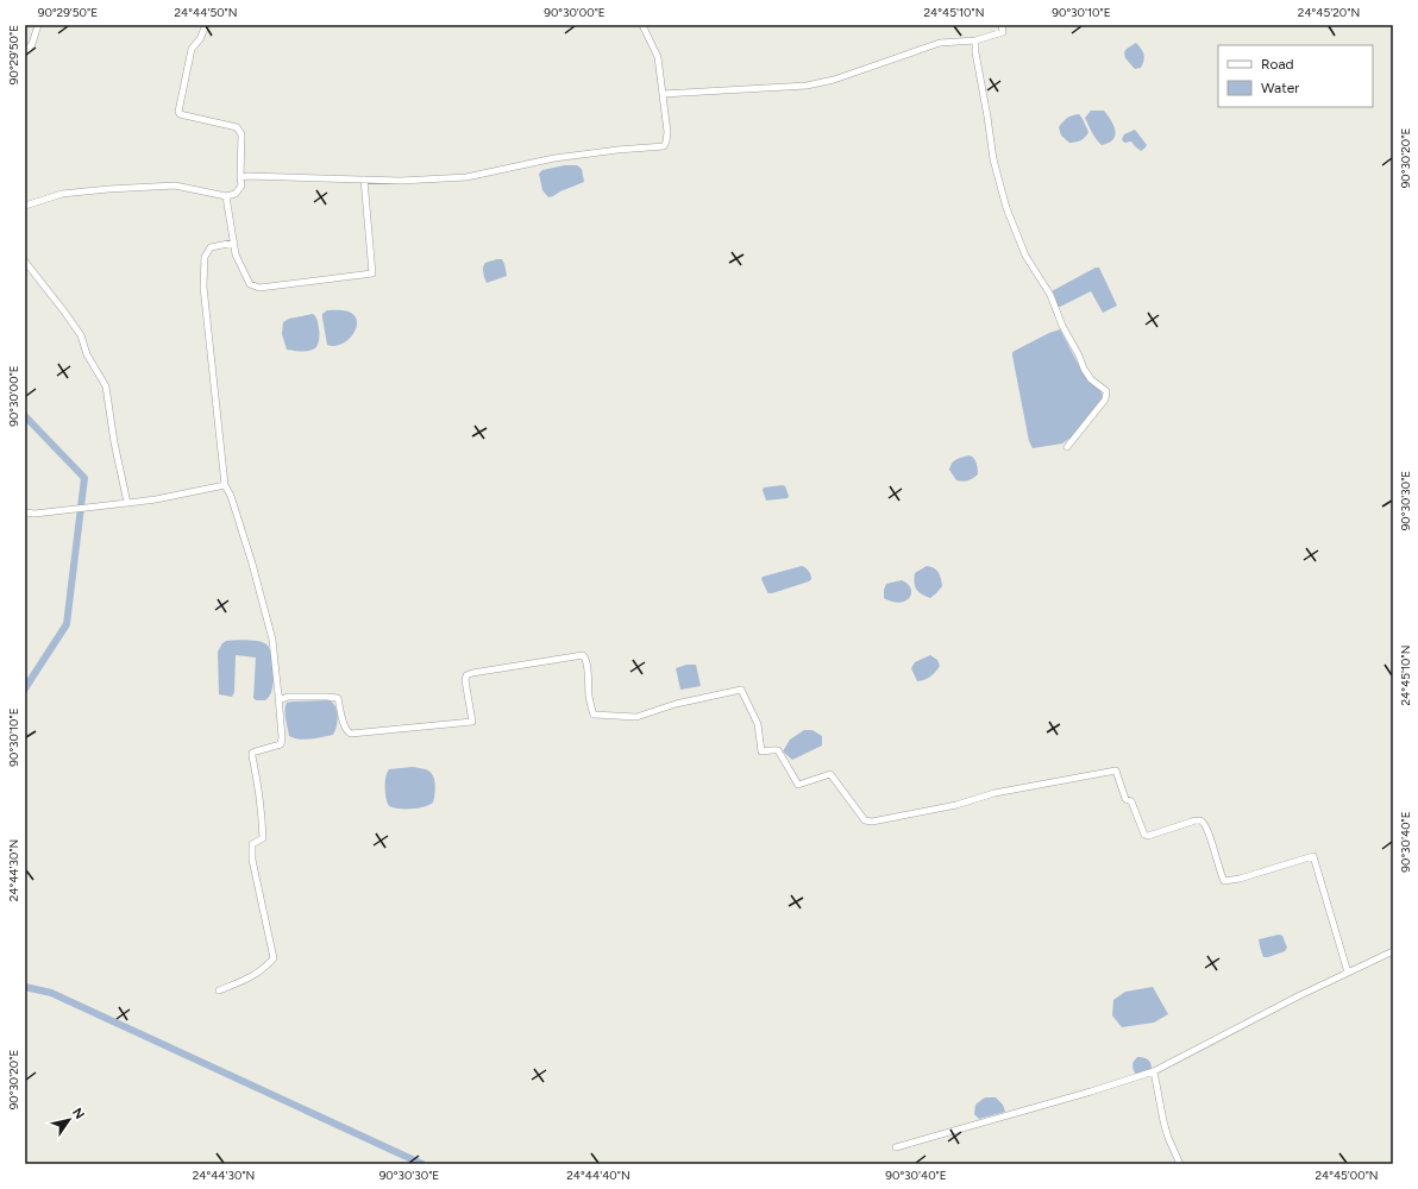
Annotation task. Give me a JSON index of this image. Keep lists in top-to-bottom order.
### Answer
{
  "legend": ["Road", "Water"],
  "north": "top right",
  "coordinates": [
    "90°29'50\"E",
    "24°44'50\"N",
    "90°30'00\"E",
    "24°45'10\"N",
    "90°30'10\"E",
    "24°45'20\"N",
    "90°30'20\"E",
    "90°30'30\"E",
    "90°30'40\"E",
    "24°44'30\"N",
    "24°44'40\"N",
    "24°45'00\"N"
  ]
}
